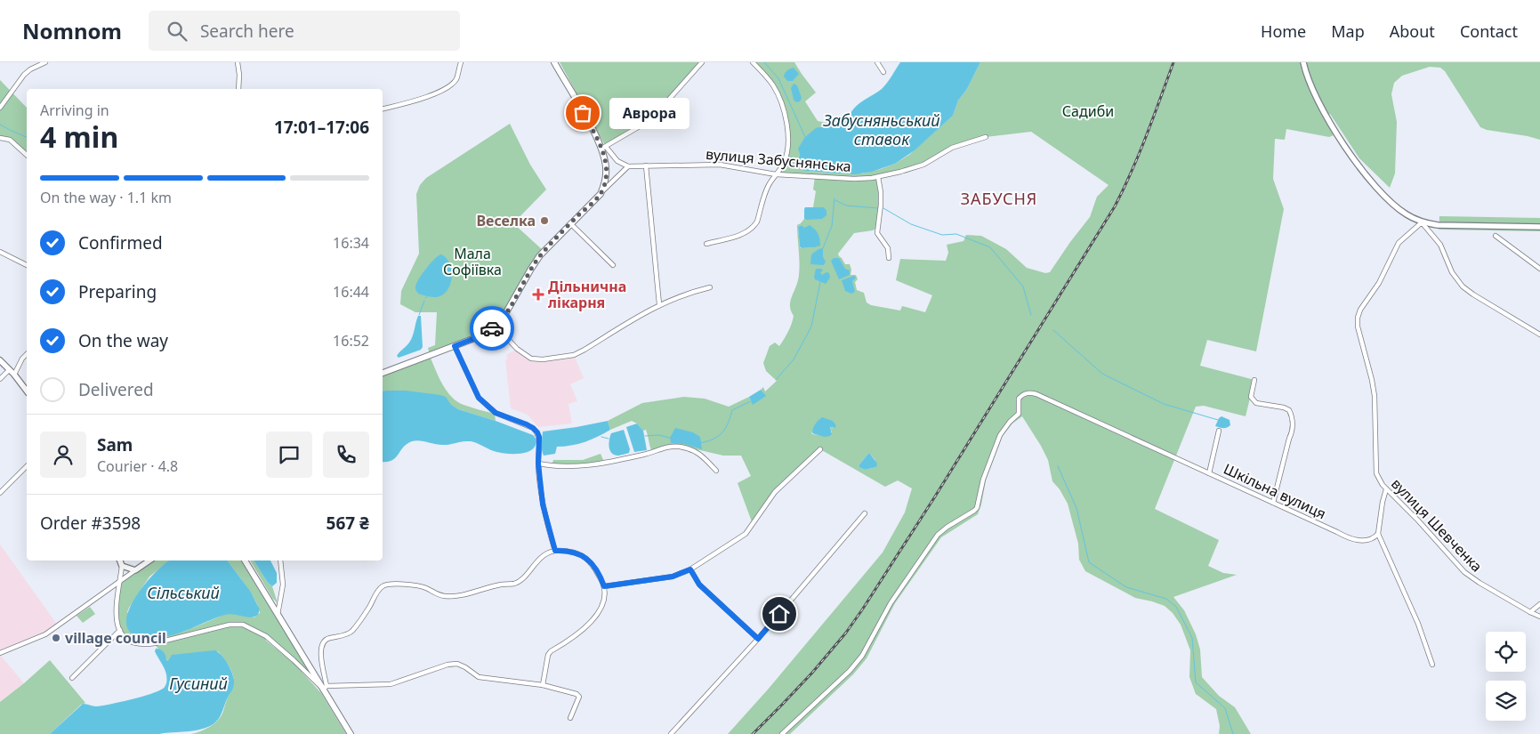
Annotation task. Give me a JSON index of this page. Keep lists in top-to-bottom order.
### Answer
{
  "streets": {
    "street": ["вулиця Забуснянська", "Шкільна вулиця", "вулиця Шевченка"]
  },
  "districts": ["ЗАБУСНЯ"],
  "water": ["Забусняньський ставок", "Сільський", "Гусиний"],
  "parks": ["Садиби", "Мала Софіївка"],
  "places": {
    "other": ["Аврора", "Веселка", "village council"],
    "health": ["Дільнична лікарня"]
  },
  "page": {
    "header": "Nomnom",
    "search": "Search here",
    "nav": [
      "Home",
      "Map",
      "About",
      "Contact"
    ],
    "heading": ["4 min", "Arriving in", "17:01–17:06"],
    "panel": [
      "Sam",
      "Courier · 4.8",
      "Order #3598",
      "567 ₴"
    ],
    "bubble": "Аврора",
    "bar": "On the way · 1.1 km",
    "list": [
      ["Confirmed", "16:34"],
      ["Preparing", "16:44"],
      ["On the way", "16:52"],
      "Delivered"
    ]
  }
}
